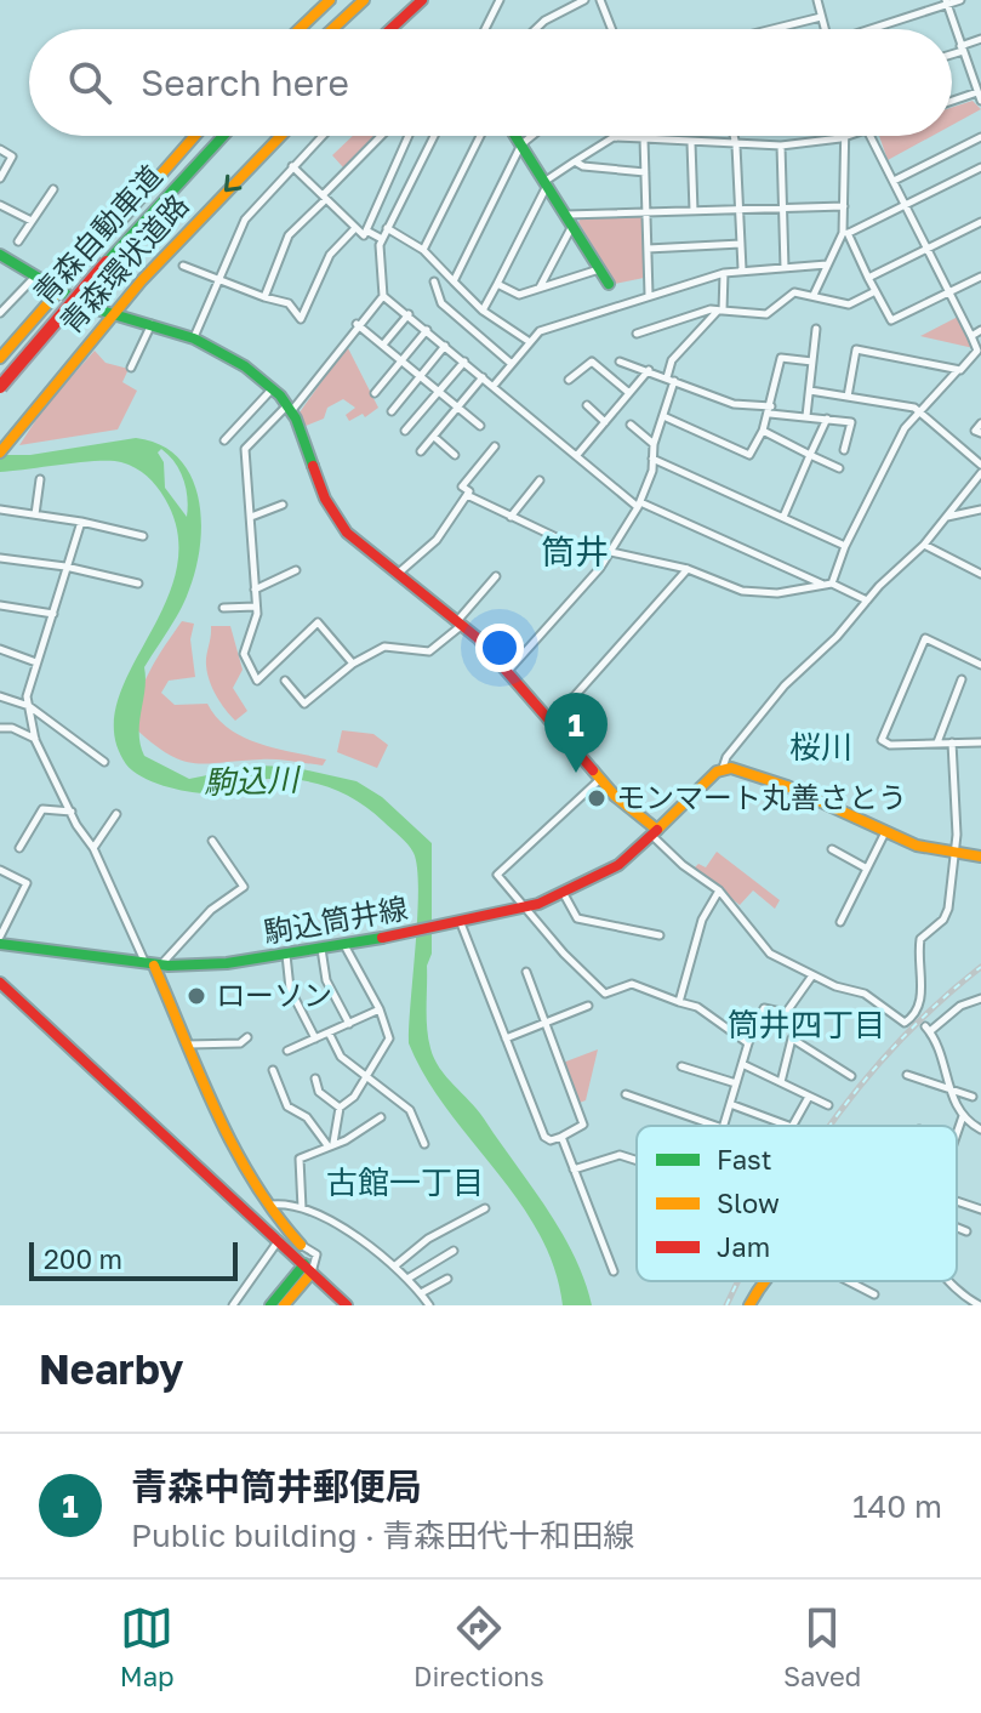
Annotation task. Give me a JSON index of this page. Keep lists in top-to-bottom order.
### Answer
{
  "streets": {
    "main road": ["青森自動車道", "青森環状道路", "駒込筒井線"]
  },
  "districts": [
    "筒井",
    "桜川",
    "筒井四丁目",
    "古館一丁目"
  ],
  "water": ["駒込川"],
  "places": ["モンマート丸善さとう", "ローソン"],
  "legend": ["Fast", "Slow", "Jam"],
  "scale_bar": "200 m",
  "page": {
    "search": "Search here",
    "pins": "1",
    "scale": "200 m",
    "heading": "Nearby",
    "list": [
      {
        "mark": "1",
        "name": "青森中筒井郵便局",
        "note": "Public building · 青森田代十和田線",
        "value": "140 m"
      }
    ],
    "nav": ["Map", "Directions", "Saved"]
  }
}
